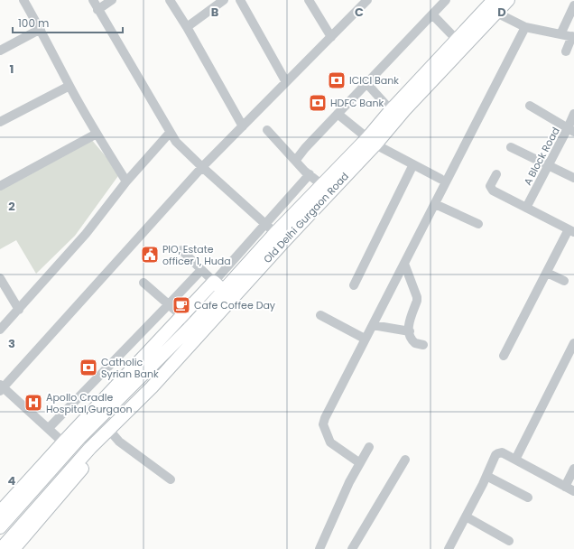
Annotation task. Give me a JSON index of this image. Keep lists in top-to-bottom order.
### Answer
{
  "streets": {
    "main road": ["Old Delhi Gurgaon Road"],
    "street": ["A Block Road"]
  },
  "places": {
    "bank": ["ICICI Bank", "HDFC Bank", "Catholic Syrian Bank"],
    "public building": ["PIO, Estate officer 1, Huda"],
    "cafe": ["Cafe Coffee Day"],
    "hospital": ["Apollo Cradle Hospital,Gurgaon"]
  },
  "scale_bar": "100 m",
  "grid": {
    "columns": ["B", "C", "D"],
    "rows": [
      "1",
      "2",
      "3",
      "4"
    ]
  }
}
